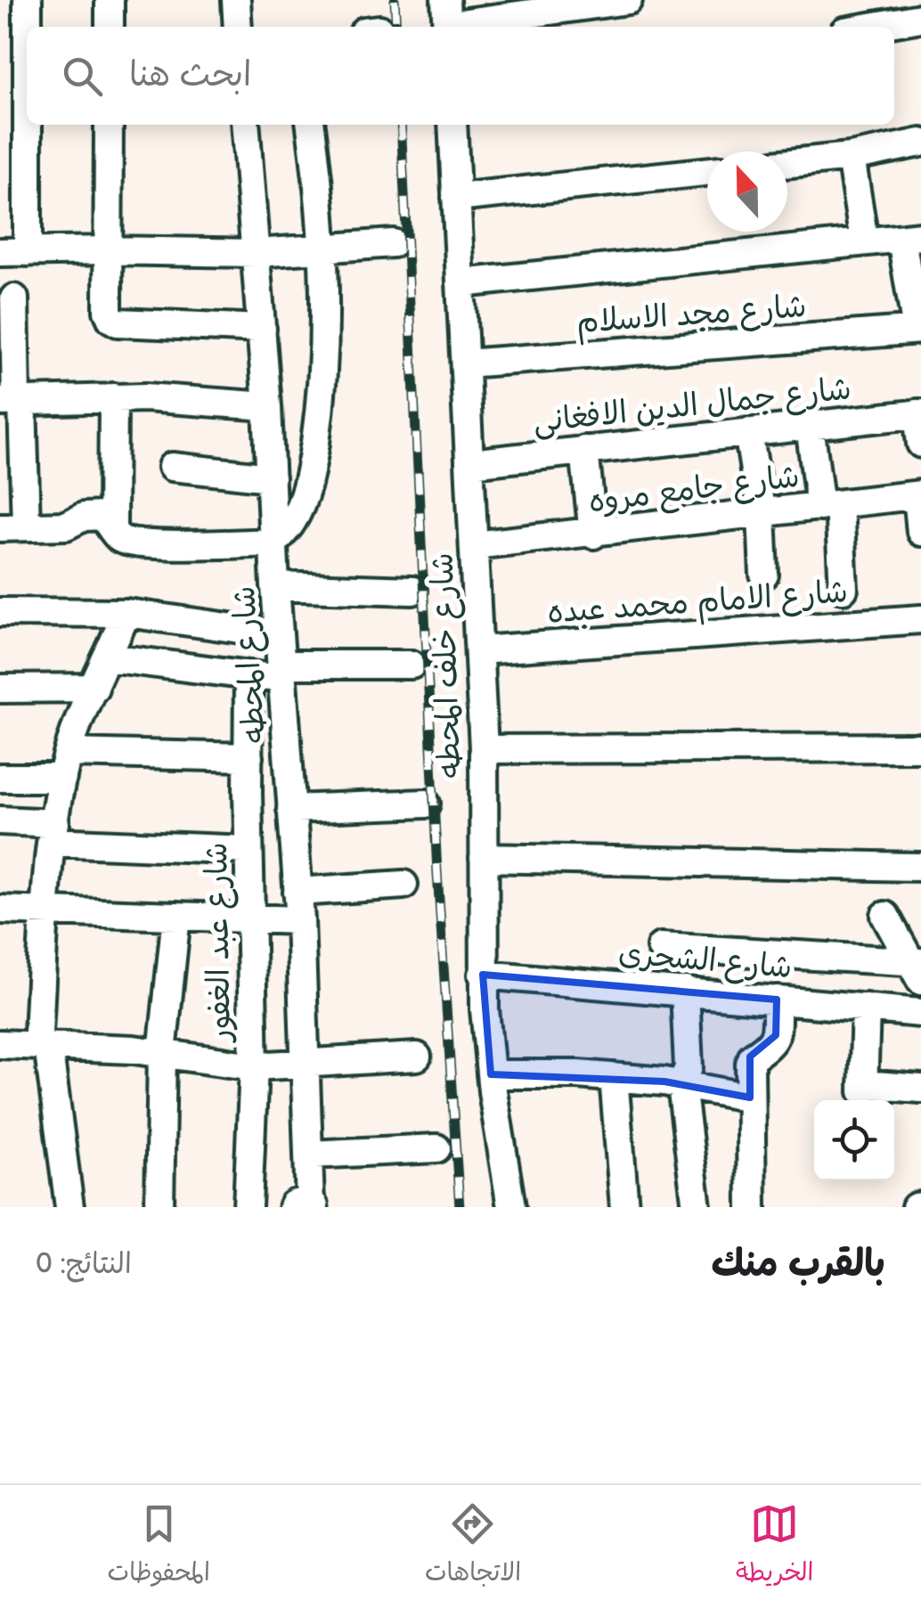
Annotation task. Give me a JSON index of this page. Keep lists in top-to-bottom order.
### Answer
{
  "streets": {
    "street": [
      "شارع مجد الاسلام",
      "شارع جمال الدين الافغانى",
      "شارع جامع مروه",
      "شارع الامام محمد عبده",
      "شارع المحطه",
      "شارع خلف المحطه",
      "شارع عبد الغفور",
      "شارع الشحرى"
    ]
  },
  "crossings": [
    ["شارع مجد الاسلام", "شارع خلف المحطه"],
    ["شارع جمال الدين الافغانى", "شارع خلف المحطه"],
    ["شارع جامع مروه", "شارع خلف المحطه"],
    ["شارع الامام محمد عبده", "شارع خلف المحطه"],
    ["شارع خلف المحطه", "شارع الشحرى"]
  ],
  "north": "top",
  "page": {
    "search": "ابحث هنا",
    "heading": ["بالقرب منك", "النتائج: 0"],
    "nav": ["الخريطة", "الاتجاهات", "المحفوظات"]
  }
}
